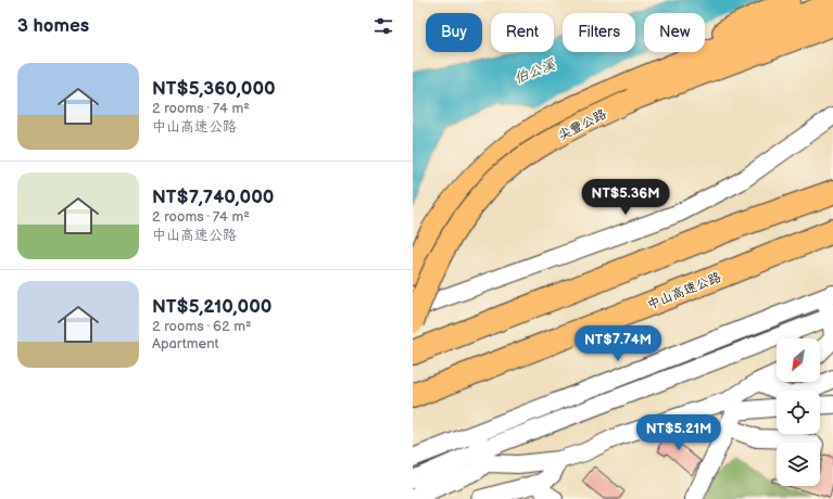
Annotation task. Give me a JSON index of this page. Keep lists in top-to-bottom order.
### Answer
{
  "streets": {
    "highway": ["中山高速公路"],
    "main road": ["尖豐公路"]
  },
  "water": ["伯公溪"],
  "north": "bottom left",
  "page": {
    "heading": "3 homes",
    "chip": [
      "Buy",
      "Rent",
      "Filters",
      "New"
    ],
    "list": [
      {
        "name": "NT$5,360,000",
        "note": "2 rooms · 74 m² · 中山高速公路"
      },
      {
        "name": "NT$7,740,000",
        "note": "2 rooms · 74 m² · 中山高速公路"
      },
      {
        "name": "NT$5,210,000",
        "note": "2 rooms · 62 m² · Apartment"
      }
    ],
    "price": ["NT$5.36M", "NT$7.74M", "NT$5.21M"]
  }
}
